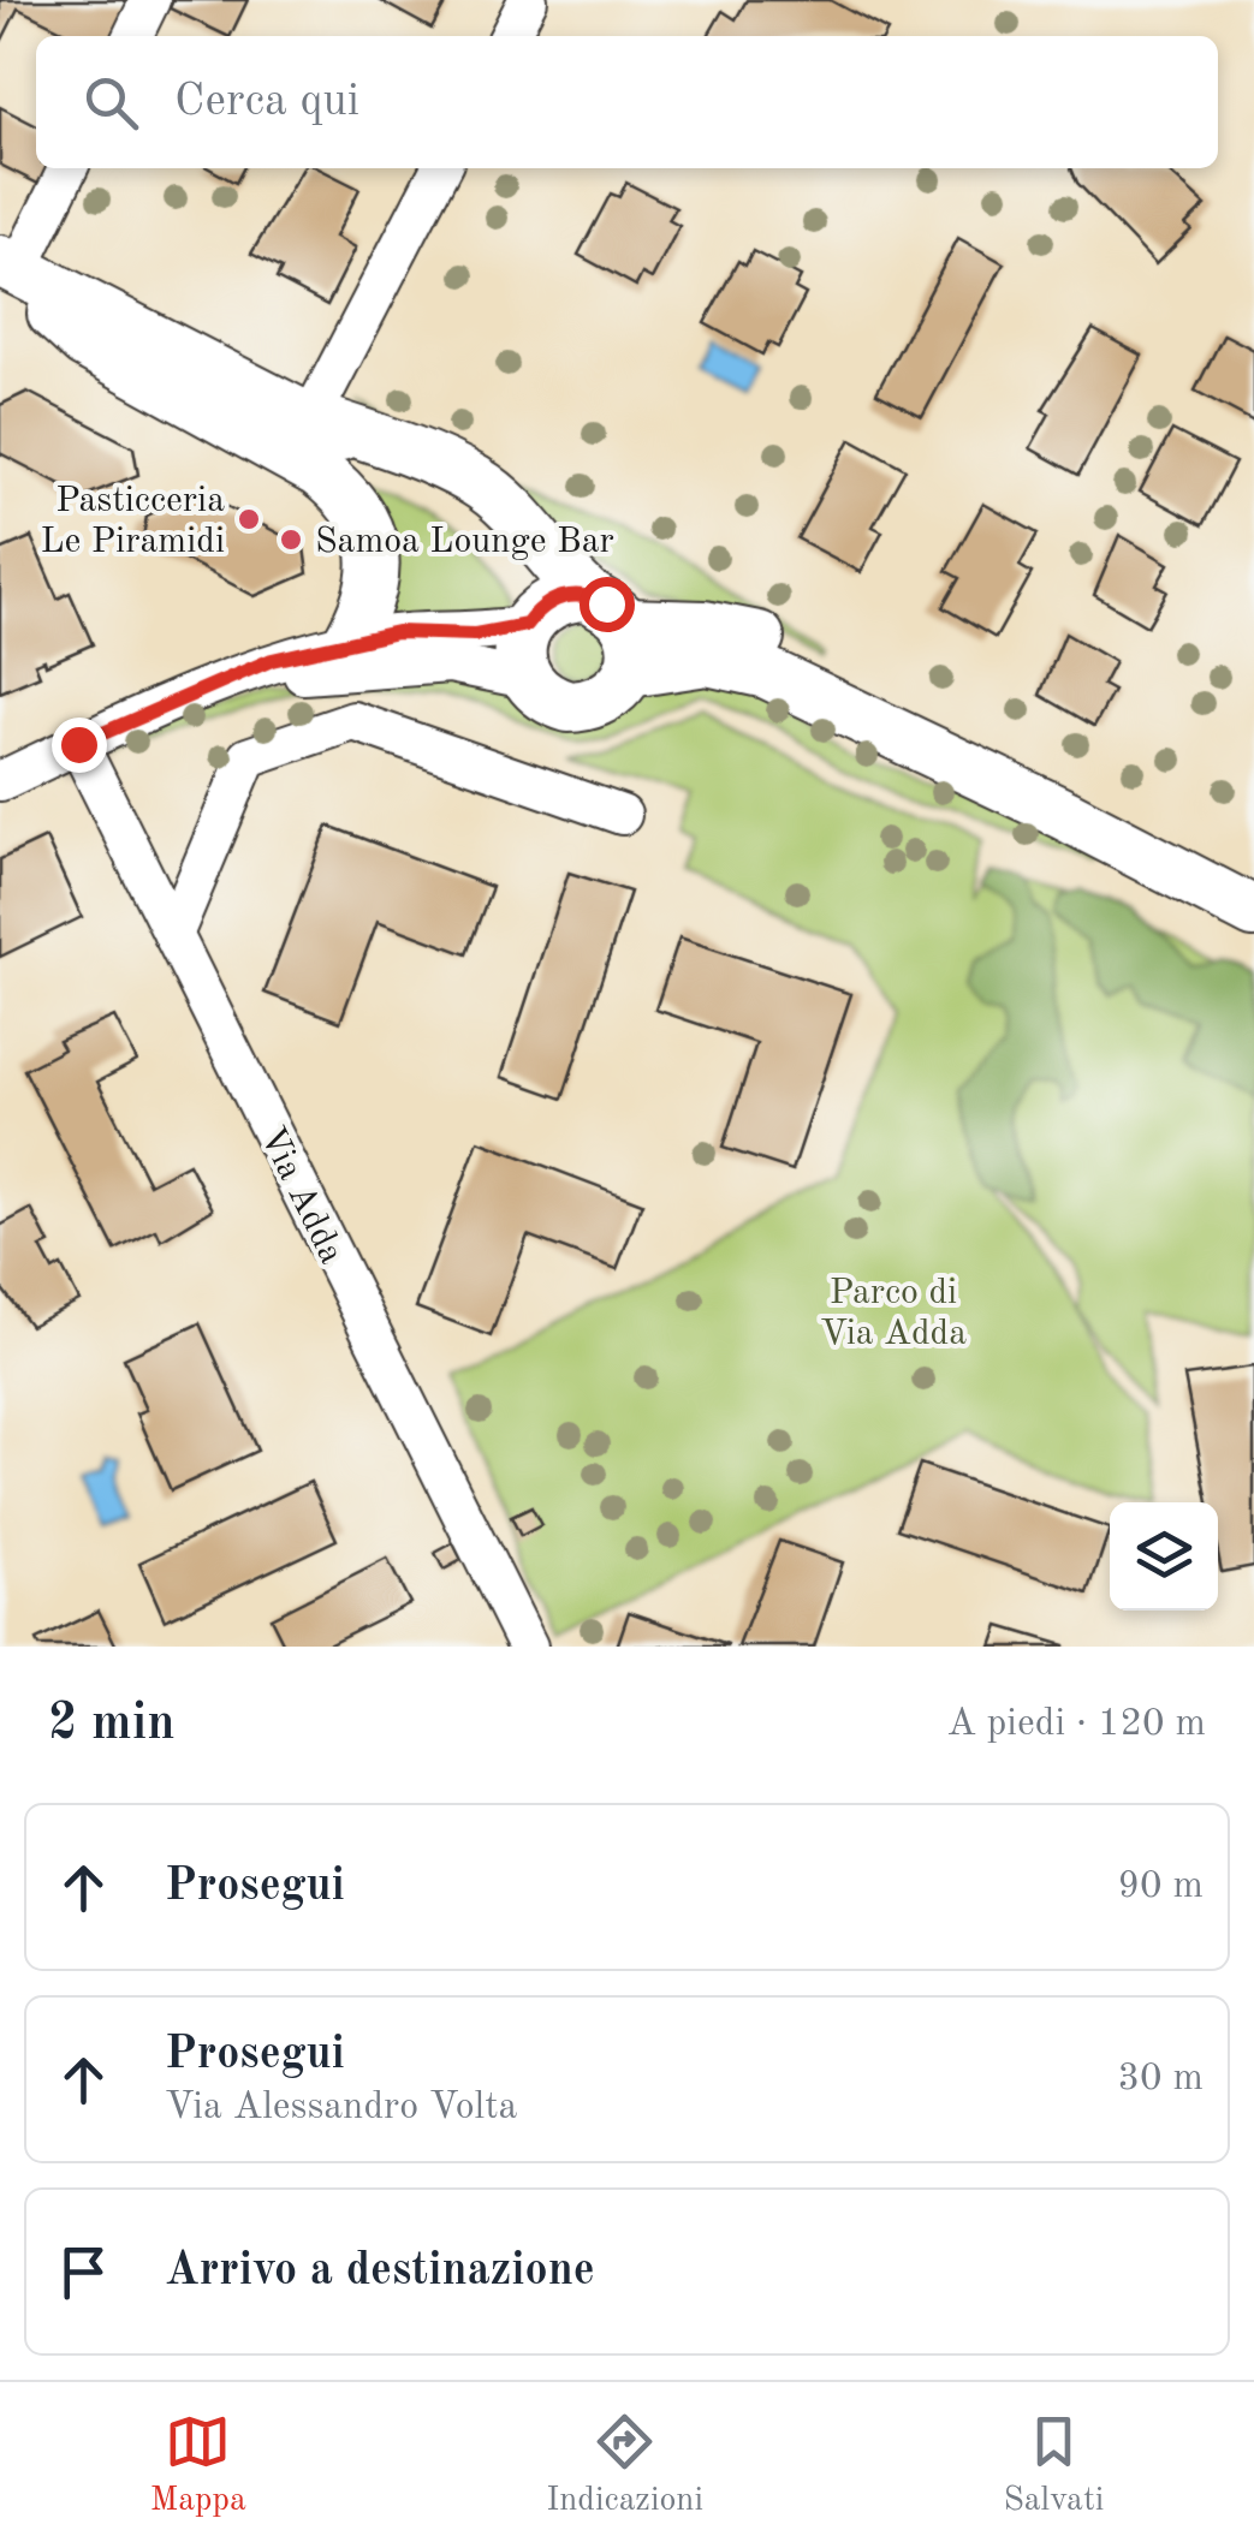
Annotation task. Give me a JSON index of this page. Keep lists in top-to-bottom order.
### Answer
{
  "streets": {
    "street": ["Via Adda"]
  },
  "parks": ["Parco di Via Adda"],
  "places": ["Pasticceria Le Piramidi", "Samoa Lounge Bar"],
  "page": {
    "search": "Cerca qui",
    "heading": ["2 min", "A piedi · 120 m"],
    "list": [
      ["Prosegui", "90 m"],
      ["Prosegui", "Via Alessandro Volta", "30 m"],
      "Arrivo a destinazione"
    ],
    "nav": ["Mappa", "Indicazioni", "Salvati"]
  }
}
